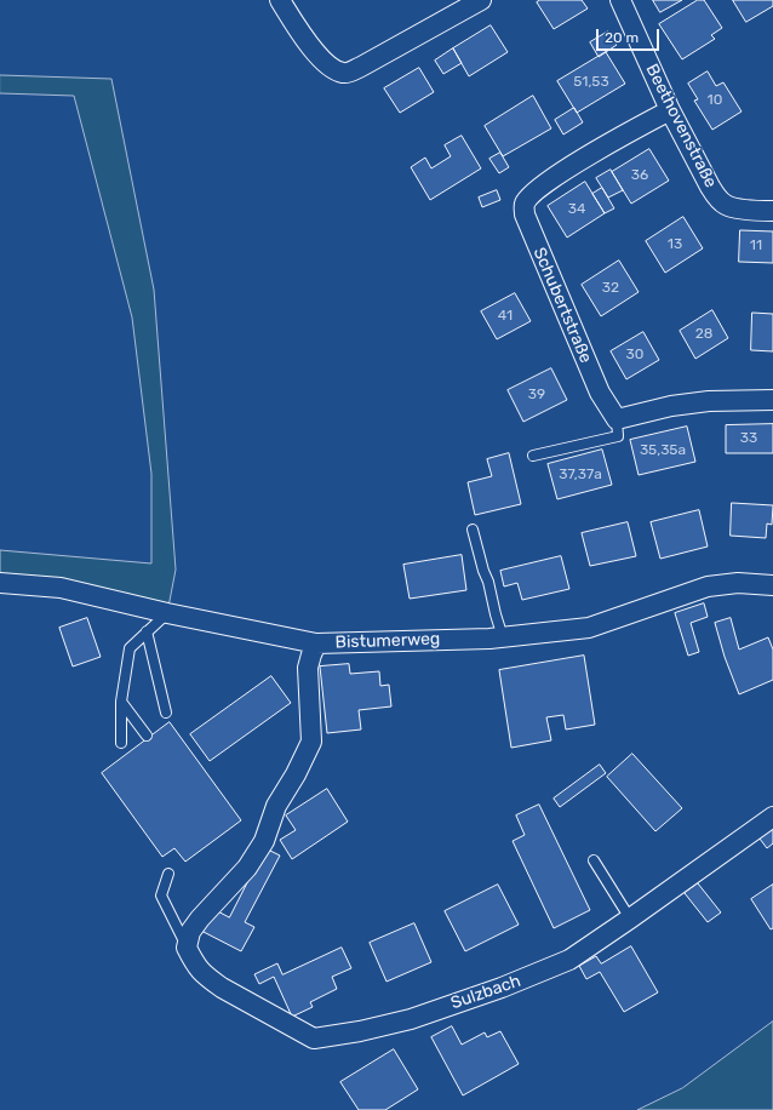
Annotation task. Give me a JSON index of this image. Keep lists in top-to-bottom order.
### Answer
{
  "streets": {
    "street": [
      "Beethovenstraße",
      "Schubertstraße",
      "Bistumerweg",
      "Sulzbach"
    ]
  },
  "crossings": [
    ["Beethovenstraße", "Schubertstraße"]
  ],
  "house_numbers": [
    "51,53",
    "10",
    "36",
    "34",
    "13",
    "11",
    "32",
    "41",
    "28",
    "30",
    "39",
    "33",
    "35,35a",
    "37,37a"
  ],
  "scale_bar": "20 m"
}
